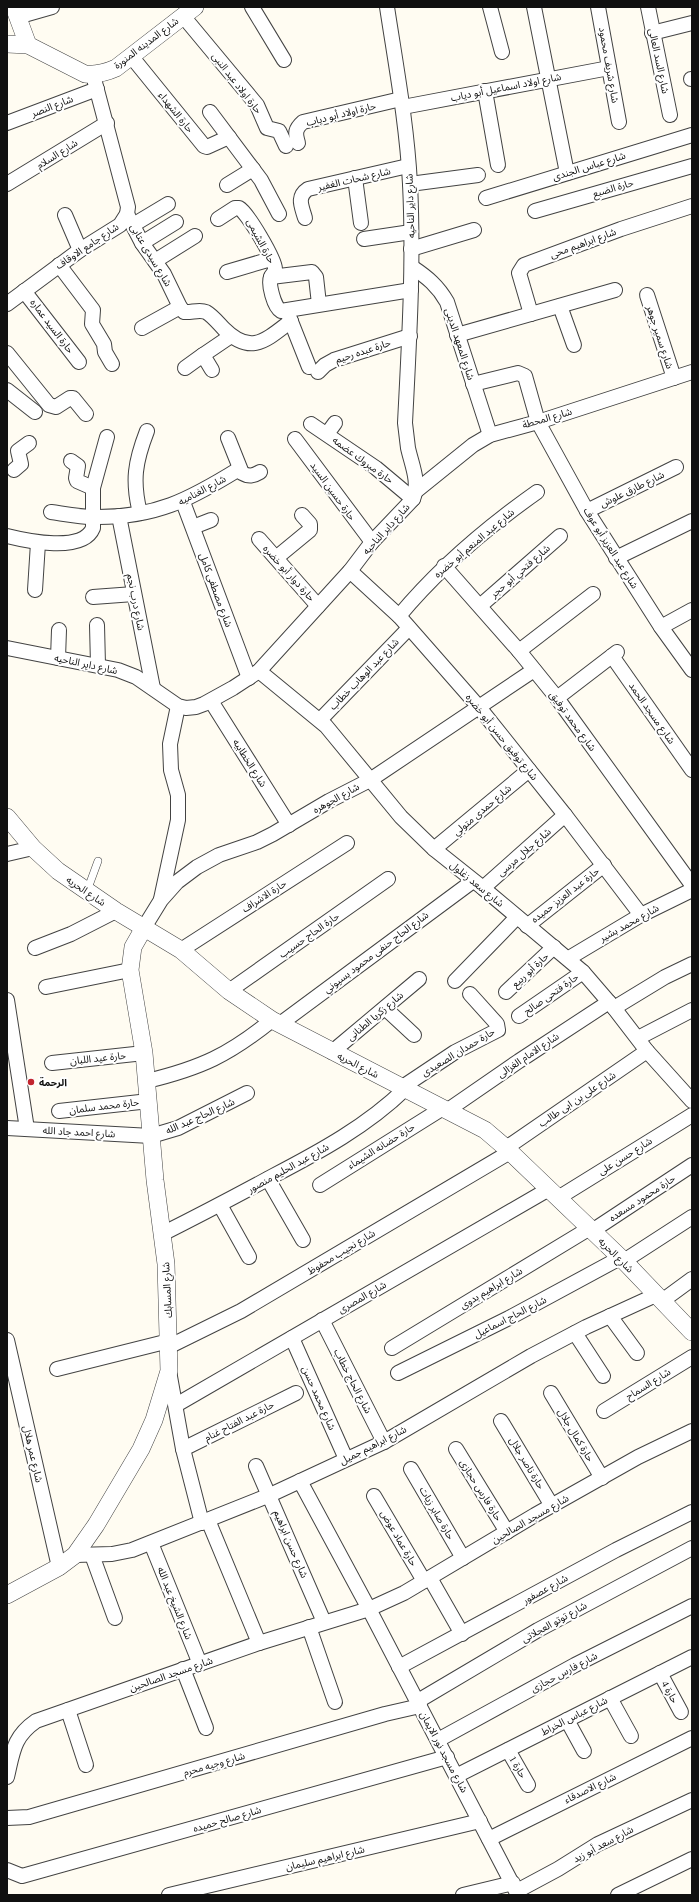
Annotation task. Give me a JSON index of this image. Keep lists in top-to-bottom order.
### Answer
{
  "streets": {
    "street": [
      "شارع المدينه المنورة",
      "شارع السد العالى",
      "شارع شريف محمود",
      "حارة اولاد عبد النبى",
      "شارع اولاد اسماعيل أبو دياب",
      "شارع النصر",
      "حارة الشهداء",
      "حارة اولاد أبو دياب",
      "شارع السلام",
      "شارع عباس الجندى",
      "شارع شحات الغفير",
      "حارة الضبع",
      "شارع داير الناحيه",
      "حارة الشيمى",
      "شارع ابراهيم محى",
      "شارع جامع الاوقاف",
      "شارع سيدى عتابى",
      "حارة السيد عماره",
      "شارع سمير جوهر",
      "شارع المعهد الدينى",
      "حارة عبده رحيم",
      "شارع المحطة",
      "حارة مبروك عضمه",
      "شارع طارق علوش",
      "شارع الغناميه",
      "حارة حسين السيد",
      "شارع عبد المنعم أبو خضره",
      "شارع عبد العزيز أبو عوف",
      "شارع فتحي أبو حجر",
      "حارة دوار أبو خضره",
      "شارع مصطفى كامل",
      "شارع درب نجم",
      "شارع عبد الوهاب خطاب",
      "شارع مسجد الحمد",
      "شارع محمد توفيق",
      "شارع توفيق حسن أبو خضره",
      "شارع الخطابيه",
      "شارع الجوهره",
      "شارع حمدى متولي",
      "شارع جلال مرسى",
      "شارع سعد زغلول",
      "شارع الحريه",
      "حارة عبد العزيز حميده",
      "حارة الاشراف",
      "شارع محمد بشير",
      "حارة الحاج حسيب",
      "شارع الحاج حنفى محمود بسيوني",
      "حارة أبو ربيع",
      "حارة فتحى صالح",
      "شارع زكريا الطنانى",
      "حارة حمدان الصعيدى",
      "شارع الامام الغزالى",
      "حارة عيد اللبان",
      "شارع على بن ابى طالب",
      "حارة محمد سلمان",
      "شارع الحاج عبد الله",
      "شارع احمد جاد الله",
      "حارة حضانه الشيماء",
      "شارع حسن على",
      "شارع عبد الحليم منصور",
      "حارة محمود مسعده",
      "شارع نجيب محفوظ",
      "شارع ابراهيم بدوى",
      "شارع المسابك",
      "شارع المصرى",
      "شارع الحاج اسماعيل",
      "شارع الحاج خطاب",
      "شارع السماح",
      "شارع محمد حسن",
      "حارة عبد الفتاح غنام",
      "حارة كمال جلال",
      "شارع ابراهيم جميل",
      "شارع عمر هلال",
      "حارة ناصر جلال",
      "حارة فارس حجازى",
      "حارة صابر زيات",
      "شارع مسجد الصالحين",
      "حارة عماد عوض",
      "شارع حسن ابراهيم",
      "شارع عصفور",
      "شارع الشيخ عبد الله",
      "شارع توتو العجلاتى",
      "شارع فارس حجازى",
      "حارة 4",
      "شارع عباس الخراط",
      "شارع مسجد نور الايمان",
      "شارع وجيه محرم",
      "حارة 1",
      "شارع الاصدقاء",
      "شارع صالح حميده",
      "شارع سعد أبو زيد",
      "شارع ابراهيم سليمان"
    ]
  },
  "crossings": [
    ["شارع المدينه المنورة", "حارة اولاد عبد النبى"],
    ["شارع المدينه المنورة", "شارع النصر"],
    ["شارع المدينه المنورة", "حارة الشهداء"],
    ["شارع المدينه المنورة", "شارع جامع الاوقاف"],
    ["شارع شريف محمود", "شارع اولاد اسماعيل أبو دياب"],
    ["حارة اولاد عبد النبى", "حارة اولاد أبو دياب"],
    ["شارع اولاد اسماعيل أبو دياب", "حارة اولاد أبو دياب"],
    ["شارع اولاد اسماعيل أبو دياب", "شارع داير الناحيه"],
    ["شارع النصر", "شارع جامع الاوقاف"],
    ["حارة اولاد أبو دياب", "شارع داير الناحيه"],
    ["شارع السلام", "شارع جامع الاوقاف"],
    ["شارع شحات الغفير", "شارع داير الناحيه"],
    ["شارع داير الناحيه", "شارع المعهد الدينى"],
    ["شارع داير الناحيه", "حارة عبده رحيم"],
    ["شارع داير الناحيه", "شارع المحطة"],
    ["شارع داير الناحيه", "حارة مبروك عضمه"],
    ["شارع داير الناحيه", "حارة حسين السيد"],
    ["شارع داير الناحيه", "حارة دوار أبو خضره"],
    ["شارع داير الناحيه", "شارع مصطفى كامل"],
    ["شارع داير الناحيه", "شارع درب نجم"],
    ["شارع داير الناحيه", "شارع توفيق حسن أبو خضره"],
    ["شارع داير الناحيه", "شارع الخطابيه"],
    ["شارع داير الناحيه", "شارع سعد زغلول"],
    ["حارة الشيمى", "حارة عبده رحيم"],
    ["شارع جامع الاوقاف", "شارع سيدى عتابى"],
    ["شارع جامع الاوقاف", "حارة السيد عماره"],
    ["شارع سمير جوهر", "شارع المحطة"],
    ["شارع المعهد الدينى", "شارع المحطة"],
    ["شارع المعهد الدينى", "شارع عبد العزيز أبو عوف"],
    ["شارع المحطة", "حارة مبروك عضمه"],
    ["شارع المحطة", "شارع عبد العزيز أبو عوف"],
    ["شارع طارق علوش", "شارع عبد العزيز أبو عوف"],
    ["شارع الغناميه", "شارع مصطفى كامل"],
    ["شارع الغناميه", "شارع درب نجم"],
    ["شارع عبد المنعم أبو خضره", "شارع محمد توفيق"],
    ["شارع عبد المنعم أبو خضره", "شارع توفيق حسن أبو خضره"],
    ["شارع فتحي أبو حجر", "شارع محمد توفيق"],
    ["شارع مصطفى كامل", "شارع سعد زغلول"],
    ["شارع عبد الوهاب خطاب", "شارع توفيق حسن أبو خضره"],
    ["شارع عبد الوهاب خطاب", "شارع سعد زغلول"],
    ["شارع مسجد الحمد", "شارع محمد توفيق"],
    ["شارع محمد توفيق", "شارع الجوهره"],
    ["شارع توفيق حسن أبو خضره", "شارع الجوهره"],
    ["شارع توفيق حسن أبو خضره", "شارع حمدى متولي"],
    ["شارع توفيق حسن أبو خضره", "شارع جلال مرسى"],
    ["شارع توفيق حسن أبو خضره", "حارة عبد العزيز حميده"],
    ["شارع توفيق حسن أبو خضره", "شارع محمد بشير"],
    ["شارع الخطابيه", "شارع الجوهره"],
    ["شارع الجوهره", "شارع سعد زغلول"],
    ["شارع الجوهره", "شارع الحريه"],
    ["شارع الجوهره", "شارع المسابك"],
    ["شارع حمدى متولي", "شارع سعد زغلول"],
    ["شارع جلال مرسى", "شارع سعد زغلول"],
    ["شارع جلال مرسى", "شارع الحاج حنفى محمود بسيوني"],
    ["شارع سعد زغلول", "حارة عبد العزيز حميده"],
    ["شارع سعد زغلول", "شارع محمد بشير"],
    ["شارع سعد زغلول", "شارع الحاج حنفى محمود بسيوني"],
    ["شارع سعد زغلول", "حارة أبو ربيع"],
    ["شارع سعد زغلول", "حارة فتحى صالح"],
    ["شارع سعد زغلول", "شارع الامام الغزالى"],
    ["شارع سعد زغلول", "شارع على بن ابى طالب"],
    ["شارع الحريه", "حارة الاشراف"],
    ["شارع الحريه", "حارة الحاج حسيب"],
    ["شارع الحريه", "شارع الحاج حنفى محمود بسيوني"],
    ["شارع الحريه", "شارع زكريا الطنانى"],
    ["شارع الحريه", "حارة حمدان الصعيدى"],
    ["شارع الحريه", "شارع الامام الغزالى"],
    ["شارع الحريه", "شارع على بن ابى طالب"],
    ["شارع الحريه", "حارة حضانه الشيماء"],
    ["شارع الحريه", "شارع حسن على"],
    ["شارع الحريه", "شارع عبد الحليم منصور"],
    ["شارع الحريه", "حارة محمود مسعده"],
    ["شارع الحريه", "شارع نجيب محفوظ"],
    ["شارع الحريه", "شارع ابراهيم بدوى"],
    ["شارع الحريه", "شارع المسابك"],
    ["شارع الحريه", "شارع المصرى"],
    ["شارع الحريه", "شارع الحاج اسماعيل"],
    ["شارع الحريه", "شارع ابراهيم جميل"],
    ["شارع الحاج حنفى محمود بسيوني", "شارع المسابك"],
    ["حارة حمدان الصعيدى", "شارع عبد الحليم منصور"],
    ["شارع الامام الغزالى", "حارة حضانه الشيماء"],
    ["حارة عيد اللبان", "شارع المسابك"],
    ["شارع على بن ابى طالب", "شارع نجيب محفوظ"],
    ["حارة محمد سلمان", "شارع المسابك"],
    ["شارع الحاج عبد الله", "شارع احمد جاد الله"],
    ["شارع الحاج عبد الله", "شارع المسابك"],
    ["شارع احمد جاد الله", "شارع المسابك"],
    ["شارع حسن على", "شارع المصرى"],
    ["شارع عبد الحليم منصور", "شارع المسابك"],
    ["حارة محمود مسعده", "شارع ابراهيم بدوى"],
    ["شارع نجيب محفوظ", "شارع المسابك"],
    ["شارع المسابك", "شارع ابراهيم جميل"],
    ["شارع المسابك", "شارع عمر هلال"],
    ["شارع المصرى", "شارع الحاج خطاب"],
    ["شارع المصرى", "شارع محمد حسن"],
    ["شارع الحاج خطاب", "شارع ابراهيم جميل"],
    ["شارع محمد حسن", "شارع ابراهيم جميل"],
    ["حارة كمال جلال", "شارع مسجد الصالحين"],
    ["شارع ابراهيم جميل", "شارع حسن ابراهيم"],
    ["شارع ابراهيم جميل", "شارع الشيخ عبد الله"],
    ["حارة ناصر جلال", "شارع مسجد الصالحين"],
    ["حارة فارس حجازى", "شارع مسجد الصالحين"],
    ["حارة صابر زيات", "شارع مسجد الصالحين"],
    ["شارع مسجد الصالحين", "حارة عماد عوض"],
    ["شارع مسجد الصالحين", "شارع حسن ابراهيم"],
    ["شارع مسجد الصالحين", "شارع الشيخ عبد الله"],
    ["شارع مسجد الصالحين", "شارع مسجد نور الايمان"],
    ["حارة عماد عوض", "شارع عصفور"],
    ["شارع عصفور", "شارع مسجد نور الايمان"],
    ["شارع توتو العجلاتى", "شارع مسجد نور الايمان"],
    ["شارع توتو العجلاتى", "شارع وجيه محرم"],
    ["شارع فارس حجازى", "شارع مسجد نور الايمان"],
    ["حارة 4", "شارع عباس الخراط"],
    ["شارع عباس الخراط", "شارع مسجد نور الايمان"],
    ["شارع عباس الخراط", "حارة 1"],
    ["شارع مسجد نور الايمان", "شارع وجيه محرم"],
    ["شارع مسجد نور الايمان", "شارع الاصدقاء"],
    ["شارع مسجد نور الايمان", "شارع صالح حميده"],
    ["شارع مسجد نور الايمان", "شارع سعد أبو زيد"],
    ["شارع مسجد نور الايمان", "شارع ابراهيم سليمان"]
  ],
  "places": ["الرحمة"]
}
